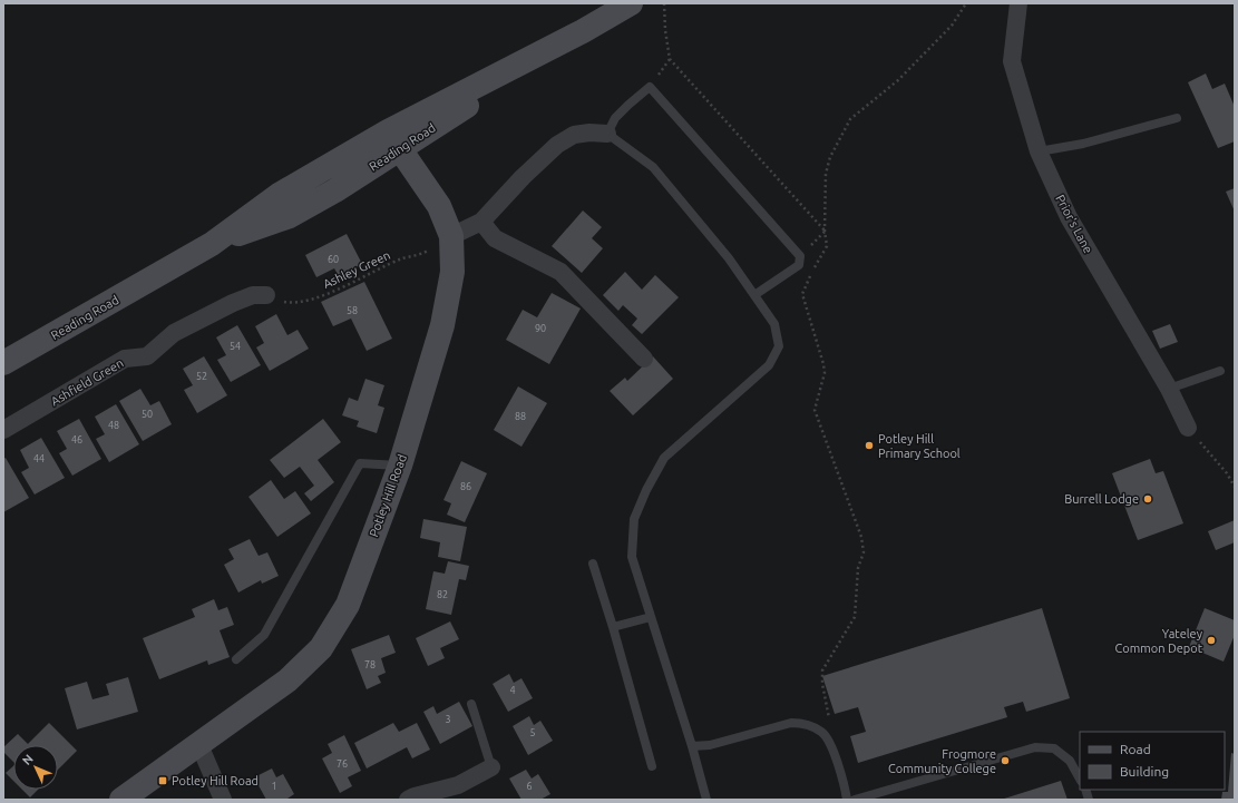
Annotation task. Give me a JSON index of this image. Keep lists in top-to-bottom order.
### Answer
{
  "streets": {
    "street": [
      "Reading Road",
      "Prior's Lane",
      "Ashfield Green",
      "Potley Hill Road"
    ],
    "path": ["Ashley Green"]
  },
  "crossings": [
    ["Reading Road", "Potley Hill Road"],
    ["Ashley Green", "Ashfield Green"],
    ["Ashley Green", "Potley Hill Road"]
  ],
  "places": {
    "other": [
      "Potley Hill Primary School",
      "Burrell Lodge",
      "Yateley Common Depot",
      "Frogmore Community College"
    ],
    "transit": ["Potley Hill Road"]
  },
  "house_numbers": [
    "60",
    "58",
    "90",
    "54",
    "52",
    "50",
    "88",
    "48",
    "46",
    "44",
    "86",
    "82",
    "78",
    "4",
    "3",
    "5",
    "76",
    "1",
    "6"
  ],
  "legend": ["Road", "Building"],
  "north": "top left"
}
